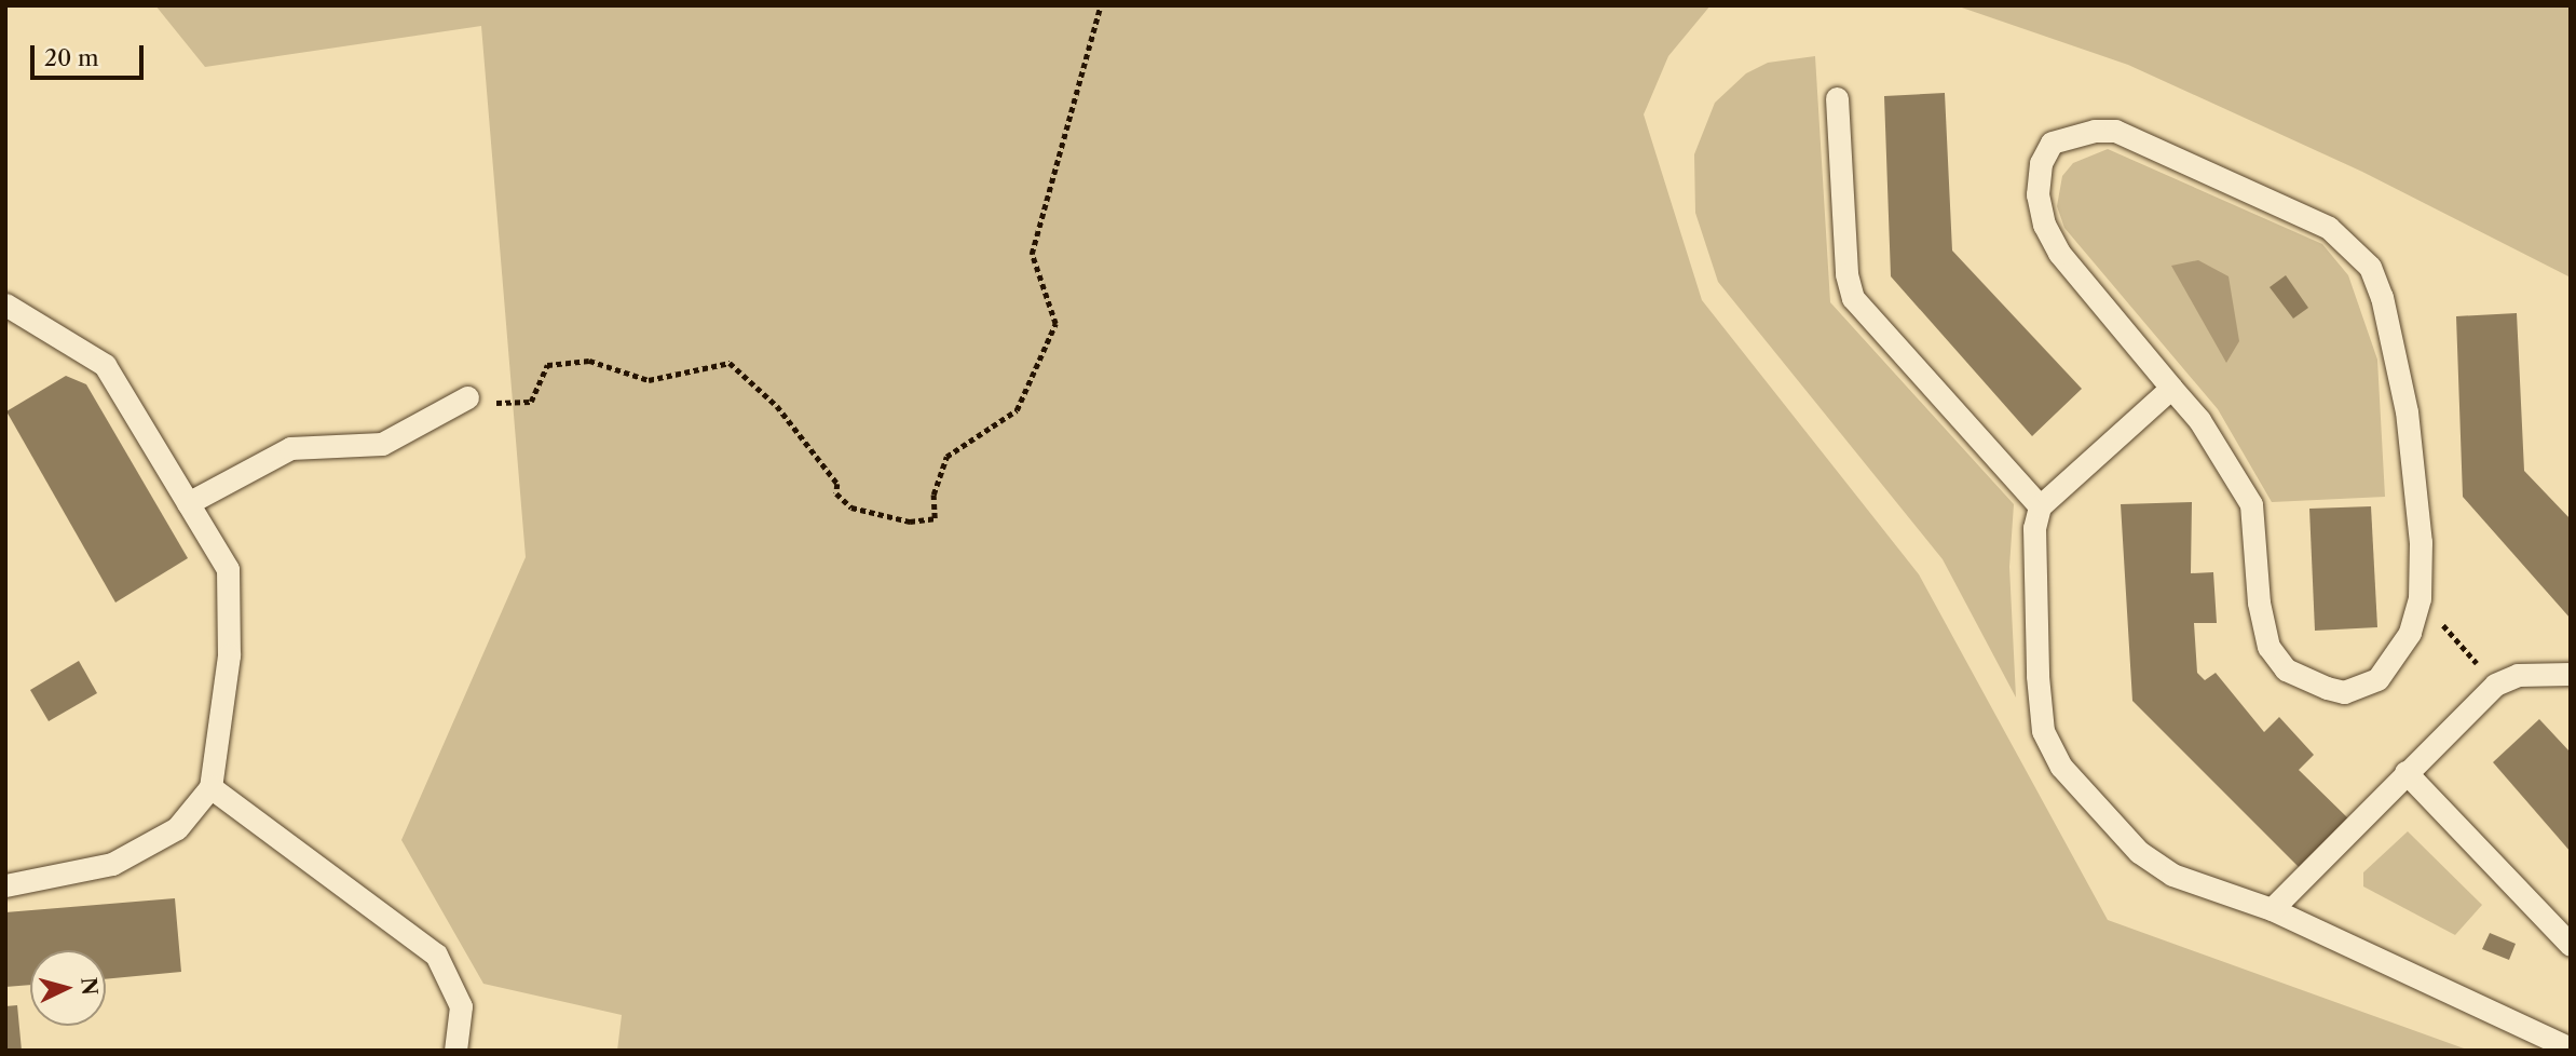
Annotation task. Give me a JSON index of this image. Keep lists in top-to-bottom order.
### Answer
{
  "scale_bar": "20 m",
  "north": "right"
}
